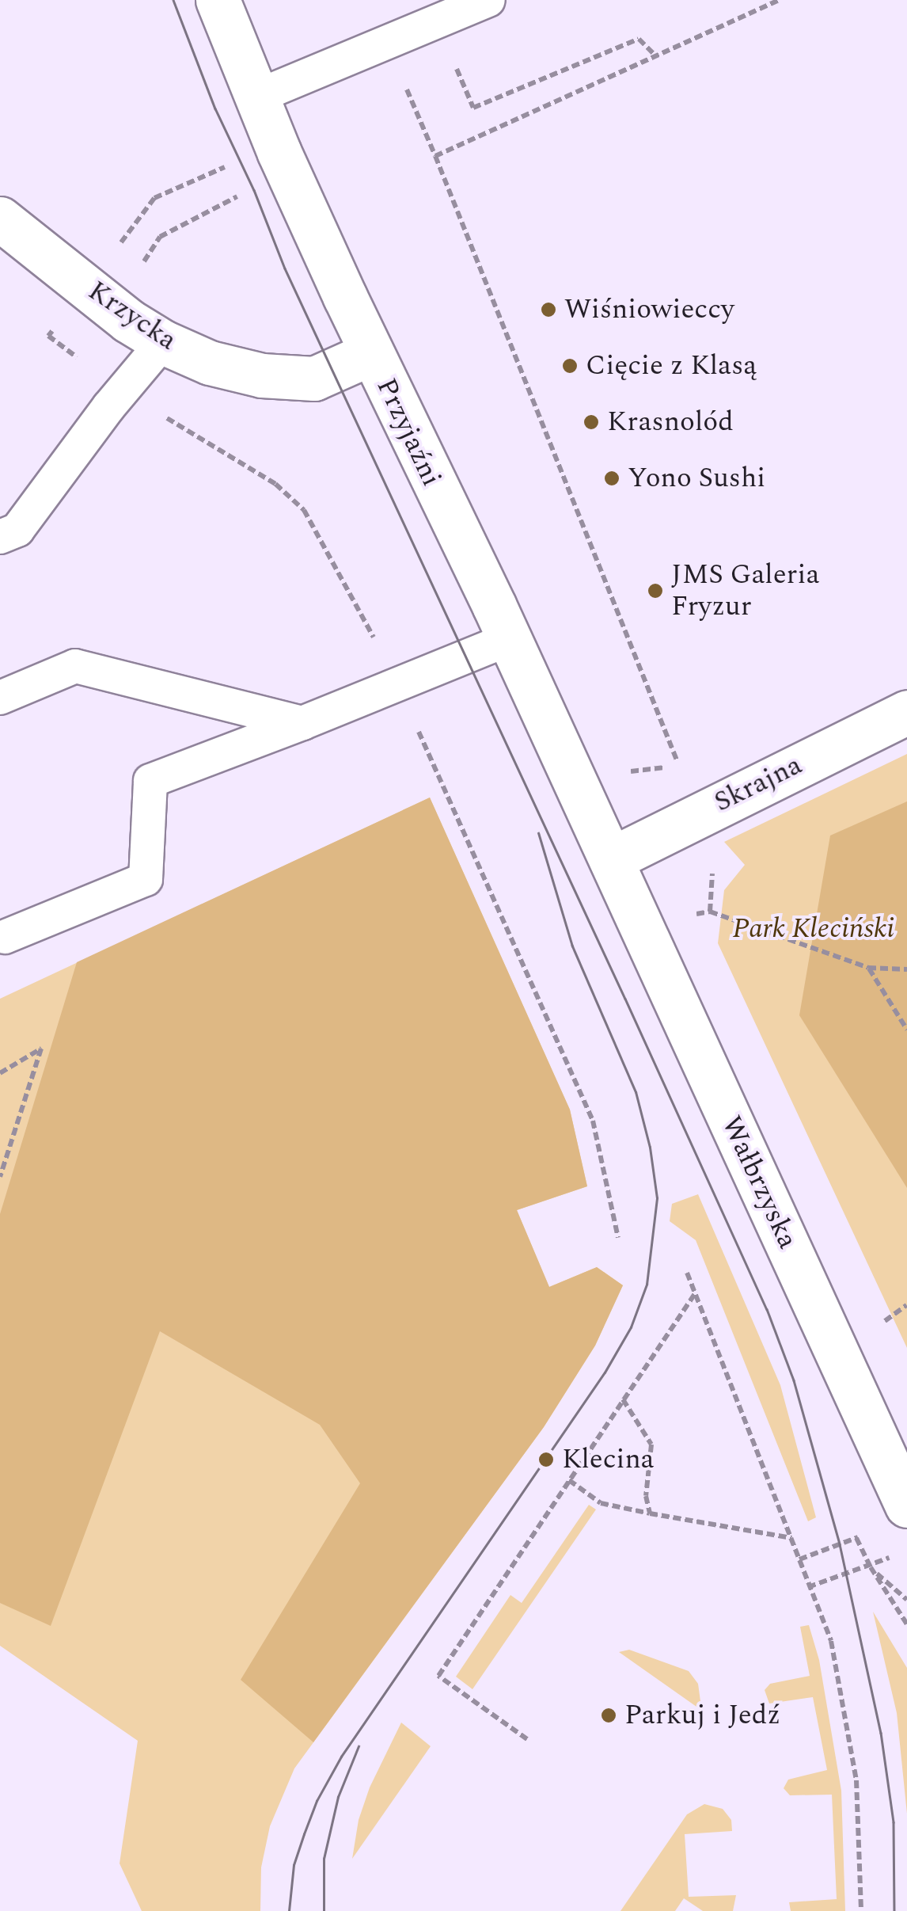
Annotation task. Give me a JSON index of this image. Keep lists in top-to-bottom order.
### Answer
{
  "streets": {
    "street": [
      "Krzycka",
      "Przyjaźni",
      "Skrajna",
      "Wałbrzyska"
    ]
  },
  "crossings": [
    ["Krzycka", "Przyjaźni"],
    ["Przyjaźni", "Skrajna"],
    ["Przyjaźni", "Wałbrzyska"],
    ["Skrajna", "Wałbrzyska"]
  ],
  "parks": ["Park Kleciński"],
  "places": [
    "Wiśniowieccy",
    "Cięcie z Klasą",
    "Krasnolód",
    "Yono Sushi",
    "JMS Galeria Fryzur",
    "Klecina",
    "Parkuj i Jedź"
  ]
}
